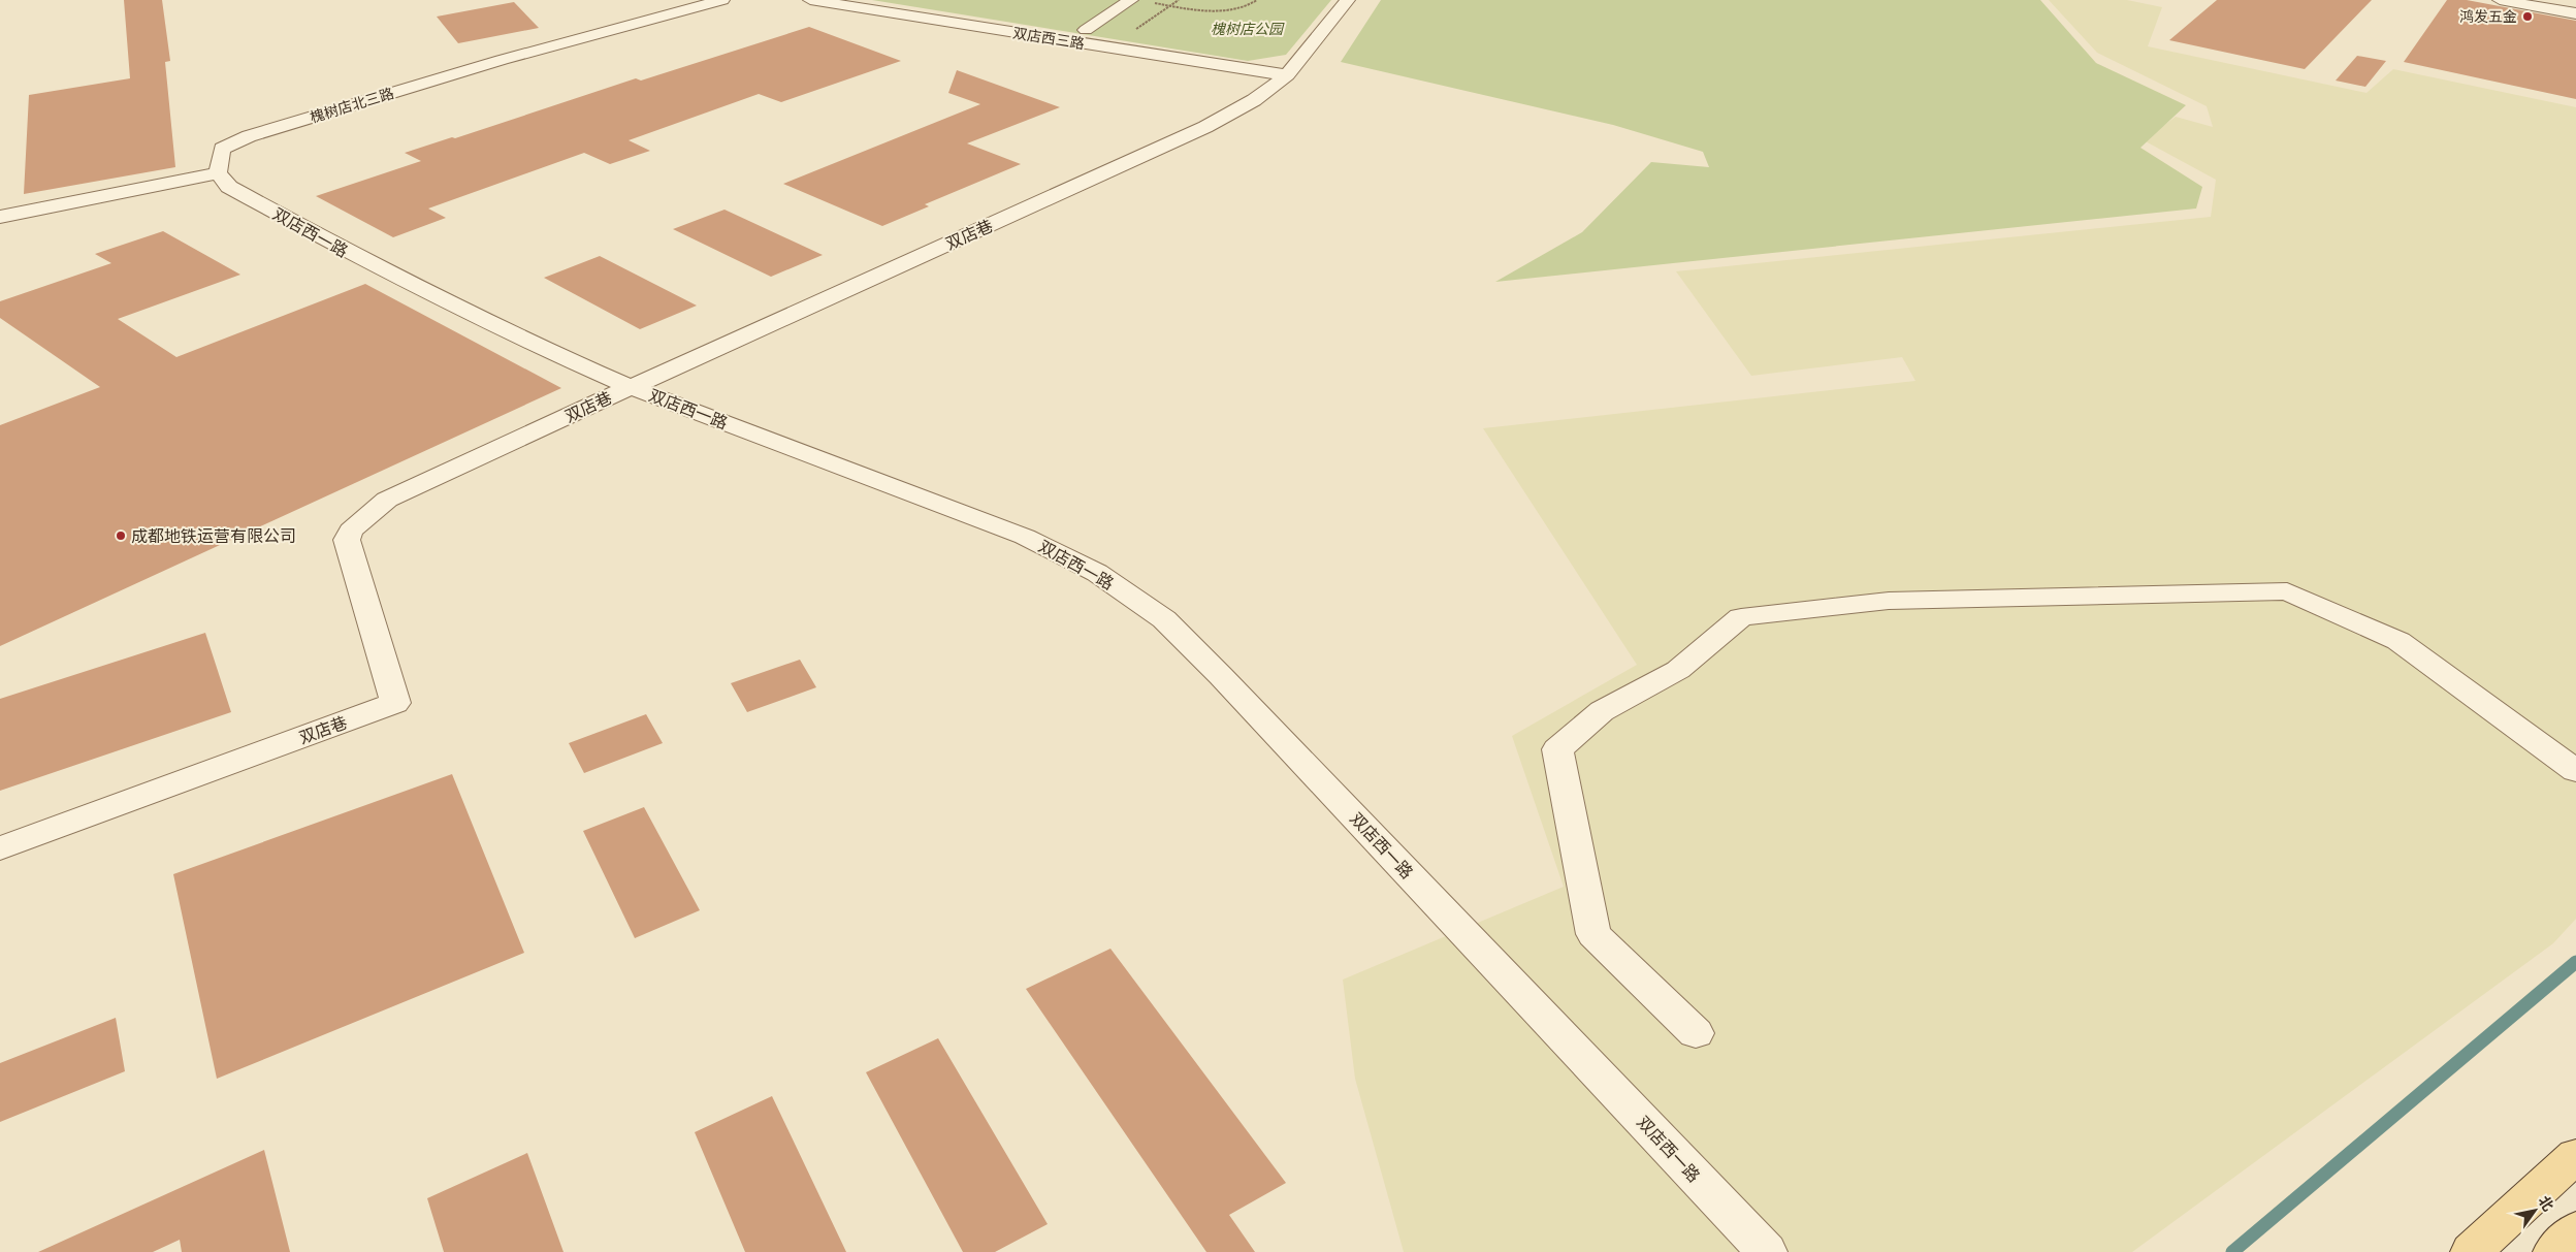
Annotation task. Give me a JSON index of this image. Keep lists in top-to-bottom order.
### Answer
{
  "streets": {
    "street": [
      "双店西三路",
      "槐树店北三路",
      "双店西一路",
      "双店巷"
    ]
  },
  "crossings": [
    ["双店西三路", "双店巷"],
    ["槐树店北三路", "双店西一路"],
    ["双店西一路", "双店巷"]
  ],
  "parks": ["槐树店公园"],
  "places": ["鸿发五金", "成都地铁运营有限公司"],
  "north": "top right"
}
